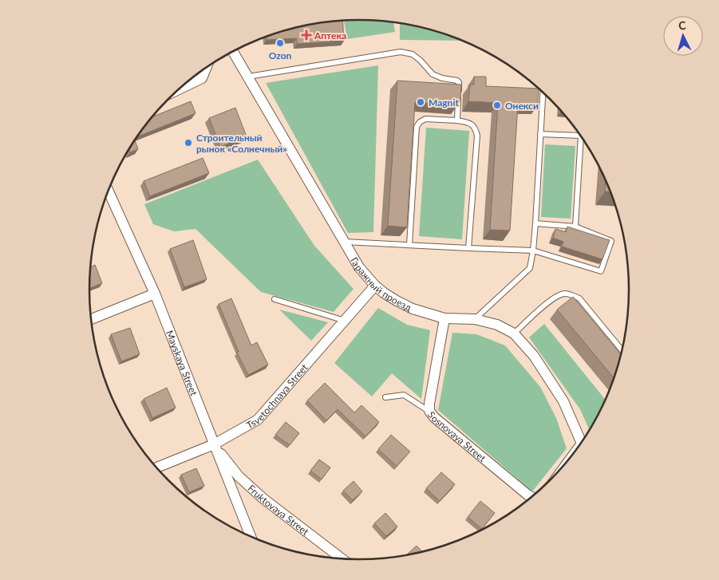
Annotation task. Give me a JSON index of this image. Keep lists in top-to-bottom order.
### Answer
{
  "streets": {
    "street": [
      "Гаражный проезд",
      "Mayskaya Street",
      "Tsvetochnaya Street",
      "Sosnovaya Street",
      "Fruktovaya Street"
    ]
  },
  "crossings": [
    ["Гаражный проезд", "Tsvetochnaya Street"],
    ["Гаражный проезд", "Sosnovaya Street"],
    ["Mayskaya Street", "Tsvetochnaya Street"],
    ["Mayskaya Street", "Fruktovaya Street"],
    ["Tsvetochnaya Street", "Fruktovaya Street"]
  ],
  "places": {
    "health": ["Аптека"],
    "other": [
      "Ozon",
      "Magnit",
      "Онекси",
      "Строительный рынок «Солнечный»"
    ]
  },
  "north": "top"
}
